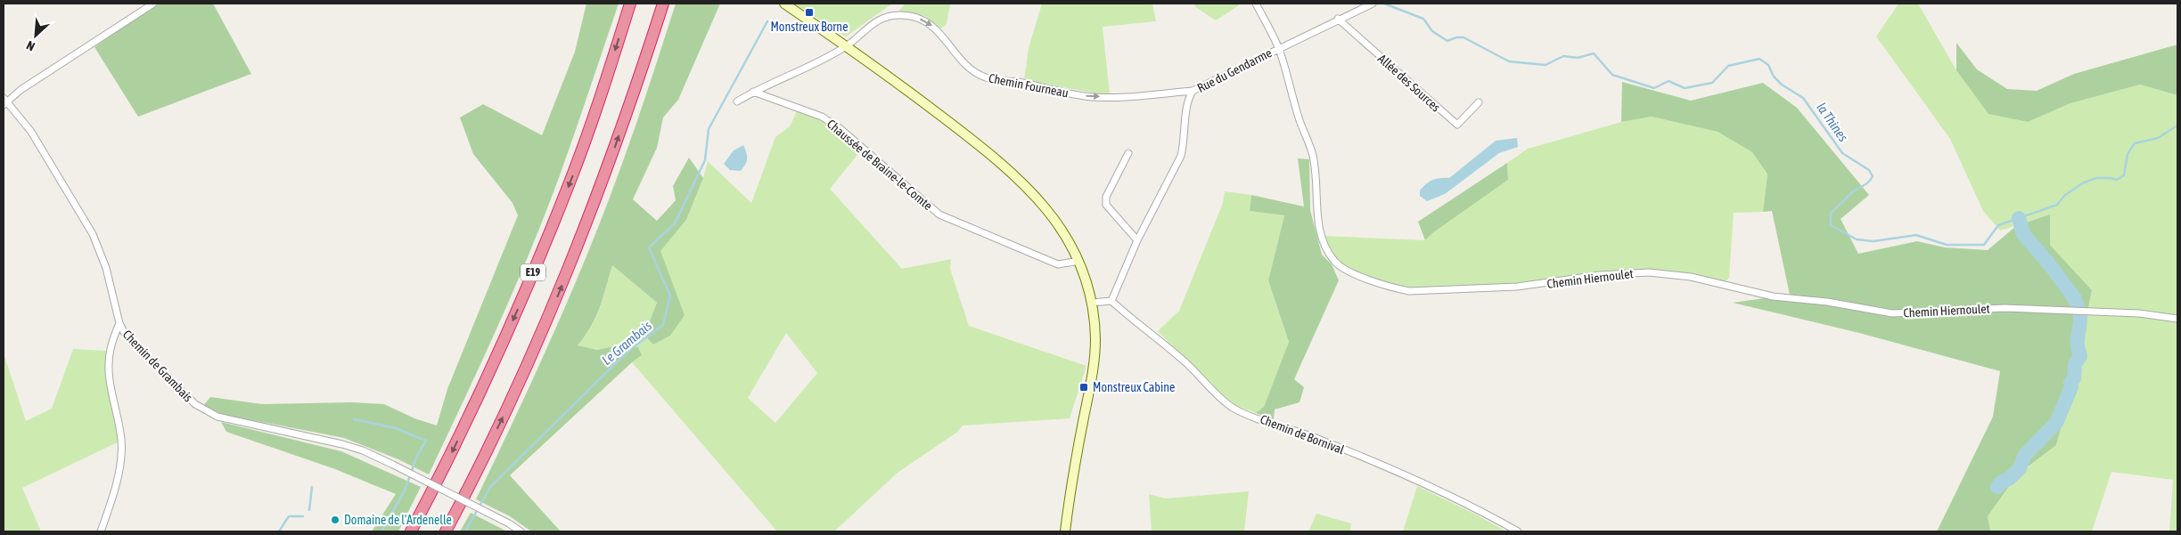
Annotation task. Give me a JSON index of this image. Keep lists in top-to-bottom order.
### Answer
{
  "streets": {
    "highway": ["E19"],
    "street": [
      "Rue du Gendarme",
      "Allée des Sources",
      "Chemin Fourneau",
      "Chaussée de Braine-le-Comte",
      "Chemin Hiernoulet",
      "Chemin de Grambais",
      "Chemin de Bornival"
    ]
  },
  "crossings": [
    ["Rue du Gendarme", "Allée des Sources"],
    ["Rue du Gendarme", "Chemin Fourneau"],
    ["Rue du Gendarme", "Chemin Hiernoulet"],
    ["Rue du Gendarme", "Chemin de Bornival"]
  ],
  "one_way": ["Chemin Fourneau"],
  "water": ["la Thines", "Le Grambais"],
  "places": {
    "transit": ["Monstreux Borne", "Monstreux Cabine"],
    "other": ["Domaine de l'Ardenelle"]
  },
  "north": "bottom left"
}
